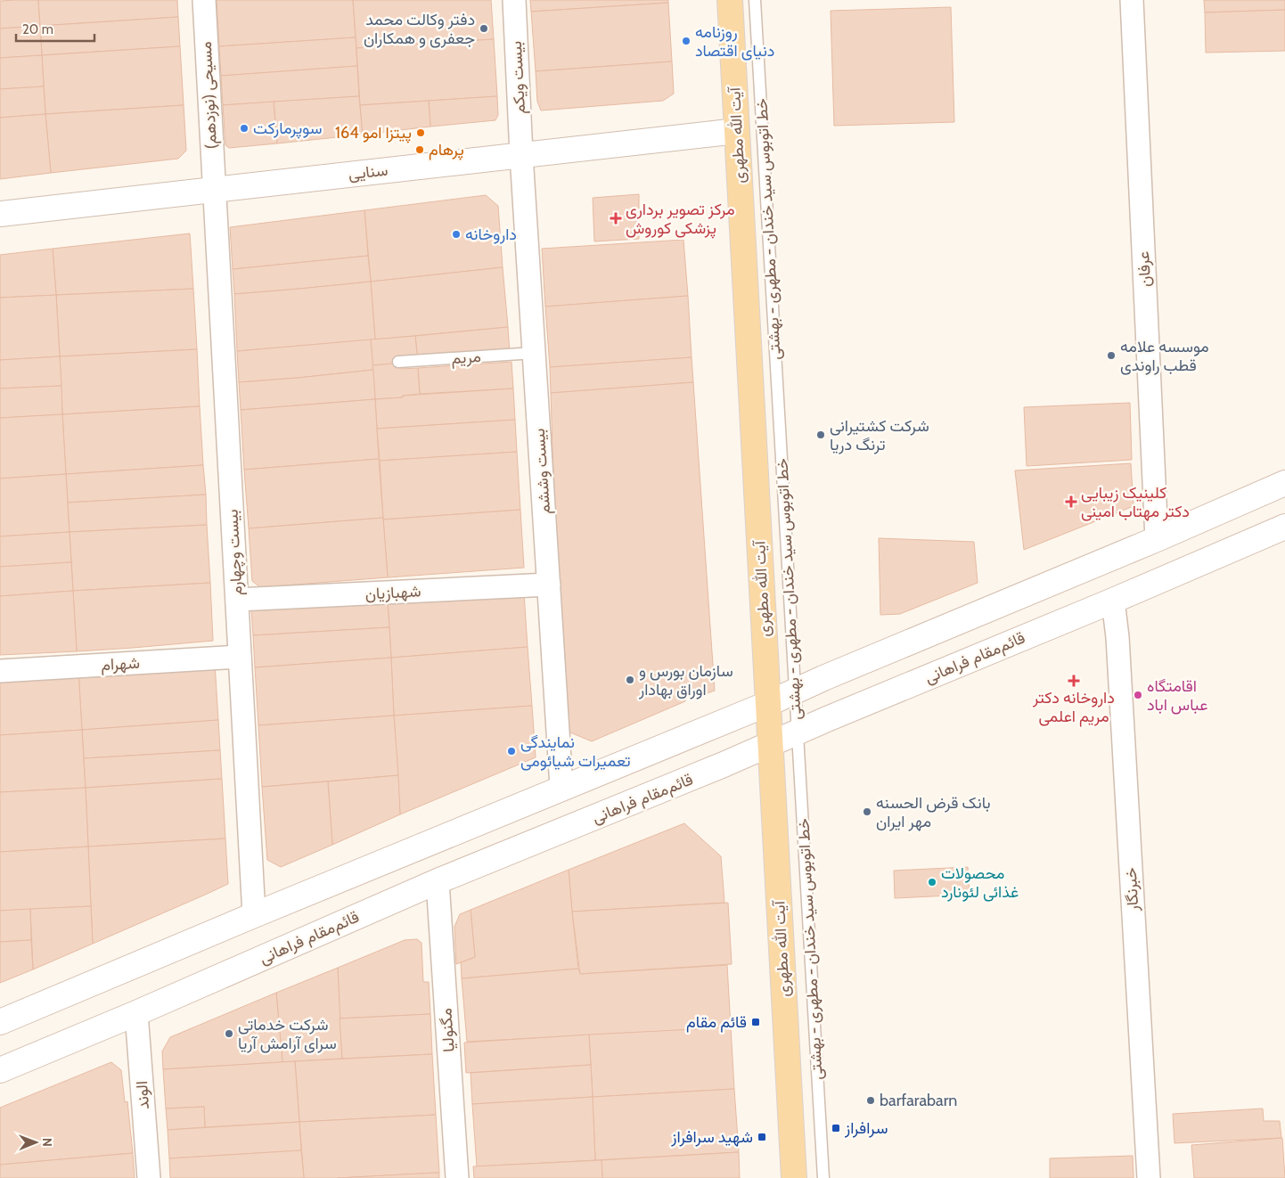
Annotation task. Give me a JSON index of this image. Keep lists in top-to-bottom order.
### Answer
{
  "streets": {
    "main road": ["آیت الله مطهری", "سنایی", "قائم‌مقام فراهانی"],
    "street": [
      "بیست ویکم",
      "مسیحی (نوزدهم)",
      "عرفان",
      "بیست وششم",
      "بیست وچهارم",
      "شهبازیان",
      "شهرام",
      "خبرنگار",
      "مگنولیا",
      "الوند"
    ],
    "lane": ["خط اتوبوس سید خندان - مطهری - بهشتی", "مریم"]
  },
  "crossings": [
    ["بیست ویکم", "سنایی"],
    ["بیست ویکم", "بیست وششم"],
    ["مسیحی (نوزدهم)", "سنایی"],
    ["مسیحی (نوزدهم)", "بیست وچهارم"],
    ["آیت الله مطهری", "سنایی"],
    ["آیت الله مطهری", "قائم‌مقام فراهانی"],
    ["سنایی", "بیست وششم"],
    ["سنایی", "بیست وچهارم"],
    ["خط اتوبوس سید خندان - مطهری - بهشتی", "قائم‌مقام فراهانی"],
    ["مریم", "بیست وششم"],
    ["بیست وششم", "شهبازیان"],
    ["بیست وچهارم", "شهبازیان"],
    ["بیست وچهارم", "شهرام"],
    ["قائم‌مقام فراهانی", "خبرنگار"],
    ["قائم‌مقام فراهانی", "مگنولیا"],
    ["قائم‌مقام فراهانی", "الوند"]
  ],
  "places": {
    "other": [
      "دفتر وکالت محمد جعفری و همکاران",
      "روزنامه دنیای اقتصاد",
      "سوپرمارکت",
      "پیتزا امو 164",
      "پرهام",
      "داروخانه",
      "موسسه علامه قطب راوندی",
      "شرکت کشتیرانی ترنگ دریا",
      "سازمان بورس و اوراق بهادار",
      "اقامتگاه عباس اباد",
      "نمایندگی تعمیرات شیائومی",
      "بانک قرض الحسنه مهر ایران",
      "محصولات غذائی لئونارد",
      "شرکت خدماتی سرای آرامش آریا",
      "barfarabarn"
    ],
    "health": ["مرکز تصویر برداری پزشکی کوروش", "کلینیک زیبایی دکتر مهتاب امینی", "داروخانه دکتر مریم اعلمی"],
    "transit": ["قائم مقام", "سرافراز", "شهید سرافراز"]
  },
  "scale_bar": "20 m",
  "north": "right"
}
